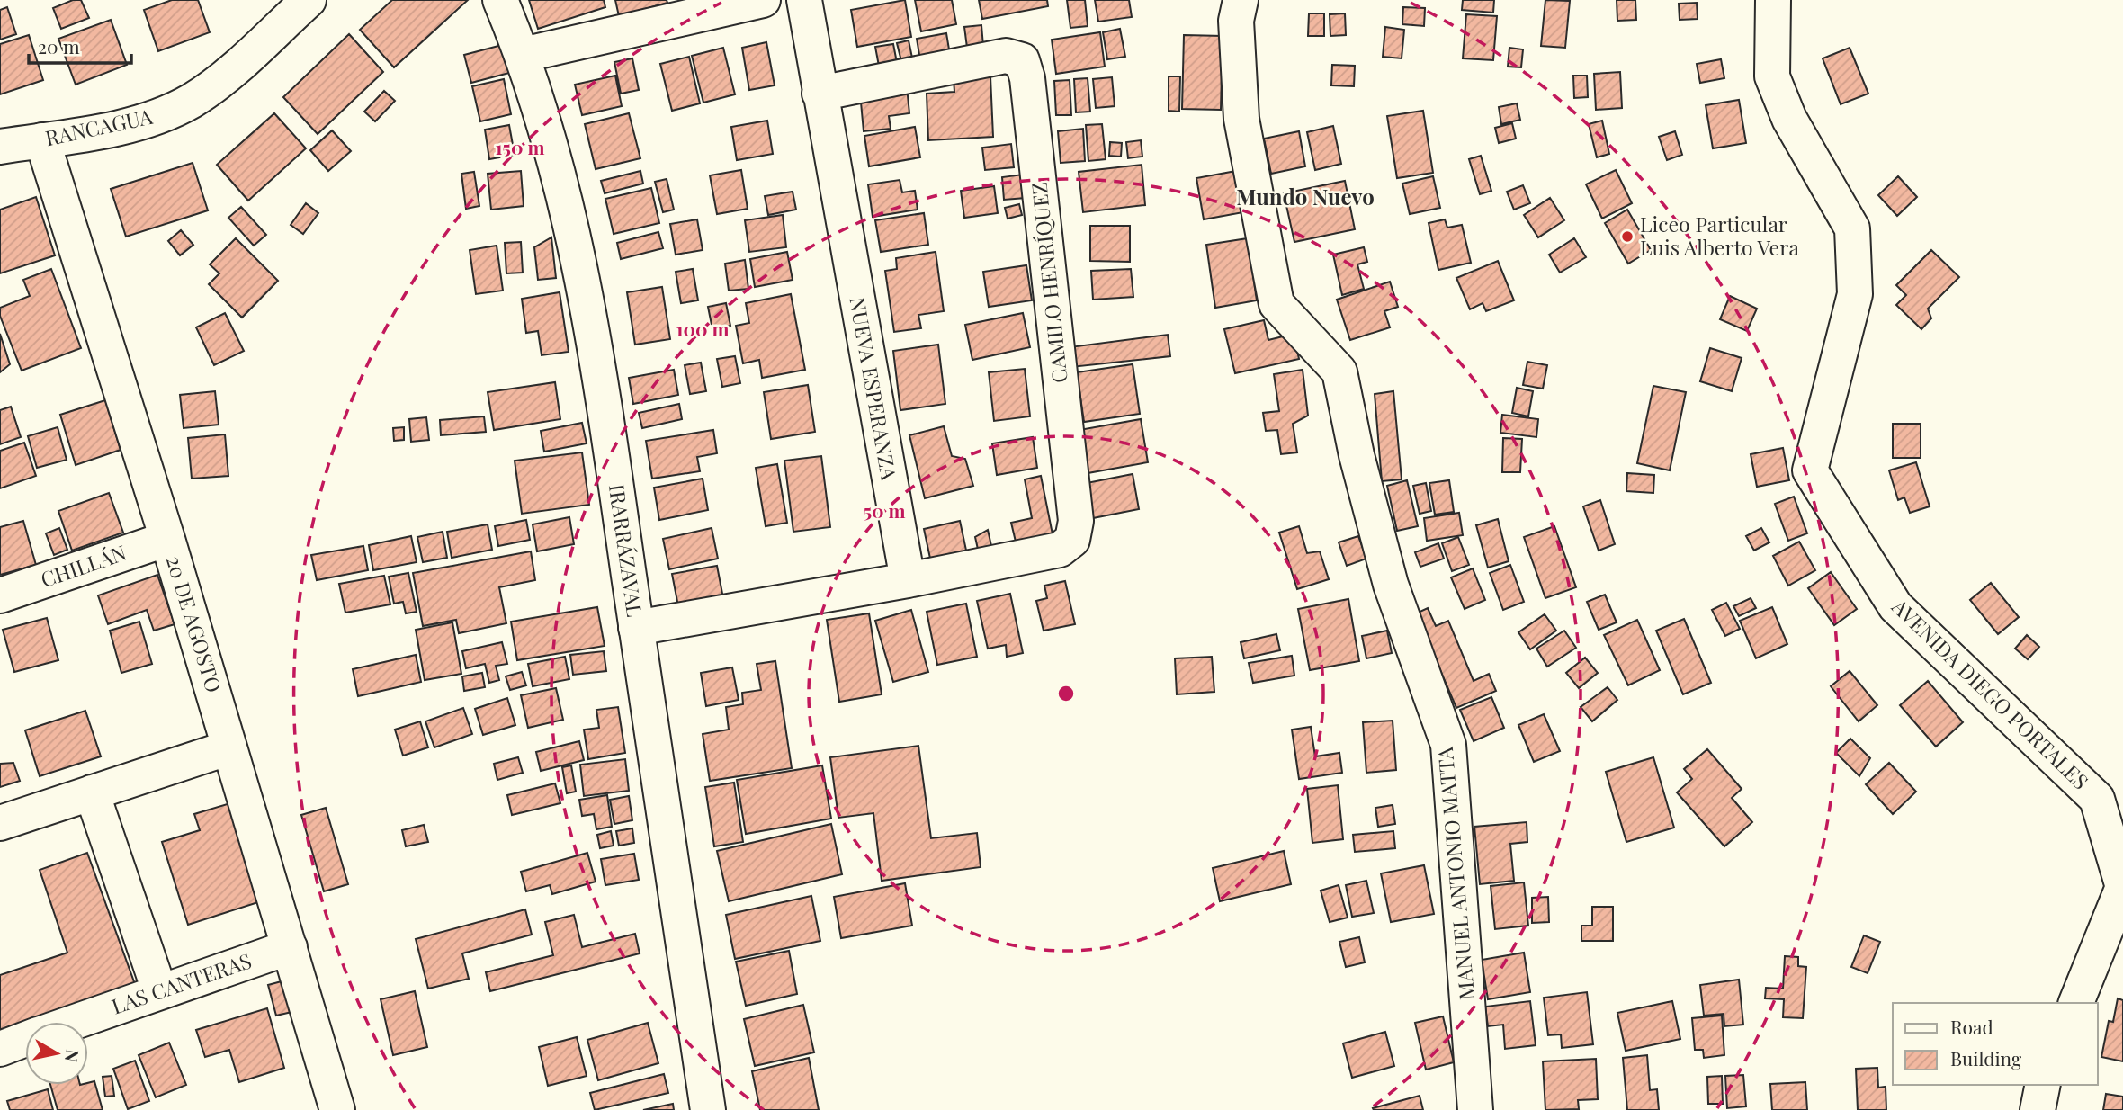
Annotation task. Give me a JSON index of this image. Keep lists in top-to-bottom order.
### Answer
{
  "streets": {
    "street": [
      "RANCAGUA",
      "CAMILO HENRÍQUEZ",
      "NUEVA ESPERANZA",
      "IRARRÁZAVAL",
      "CHILLÁN",
      "20 DE AGOSTO",
      "AVENIDA DIEGO PORTALES",
      "MANUEL ANTONIO MATTA",
      "LAS CANTERAS"
    ]
  },
  "crossings": [
    ["RANCAGUA", "20 DE AGOSTO"],
    ["CAMILO HENRÍQUEZ", "NUEVA ESPERANZA"],
    ["CHILLÁN", "20 DE AGOSTO"],
    ["20 DE AGOSTO", "LAS CANTERAS"]
  ],
  "districts": ["Mundo Nuevo"],
  "places": ["Liceo Particular Luis Alberto Vera"],
  "legend": ["Road", "Building"],
  "scale_bar": "20 m",
  "north": "right",
  "rings": ["150 m", "100 m", "50 m"]
}
